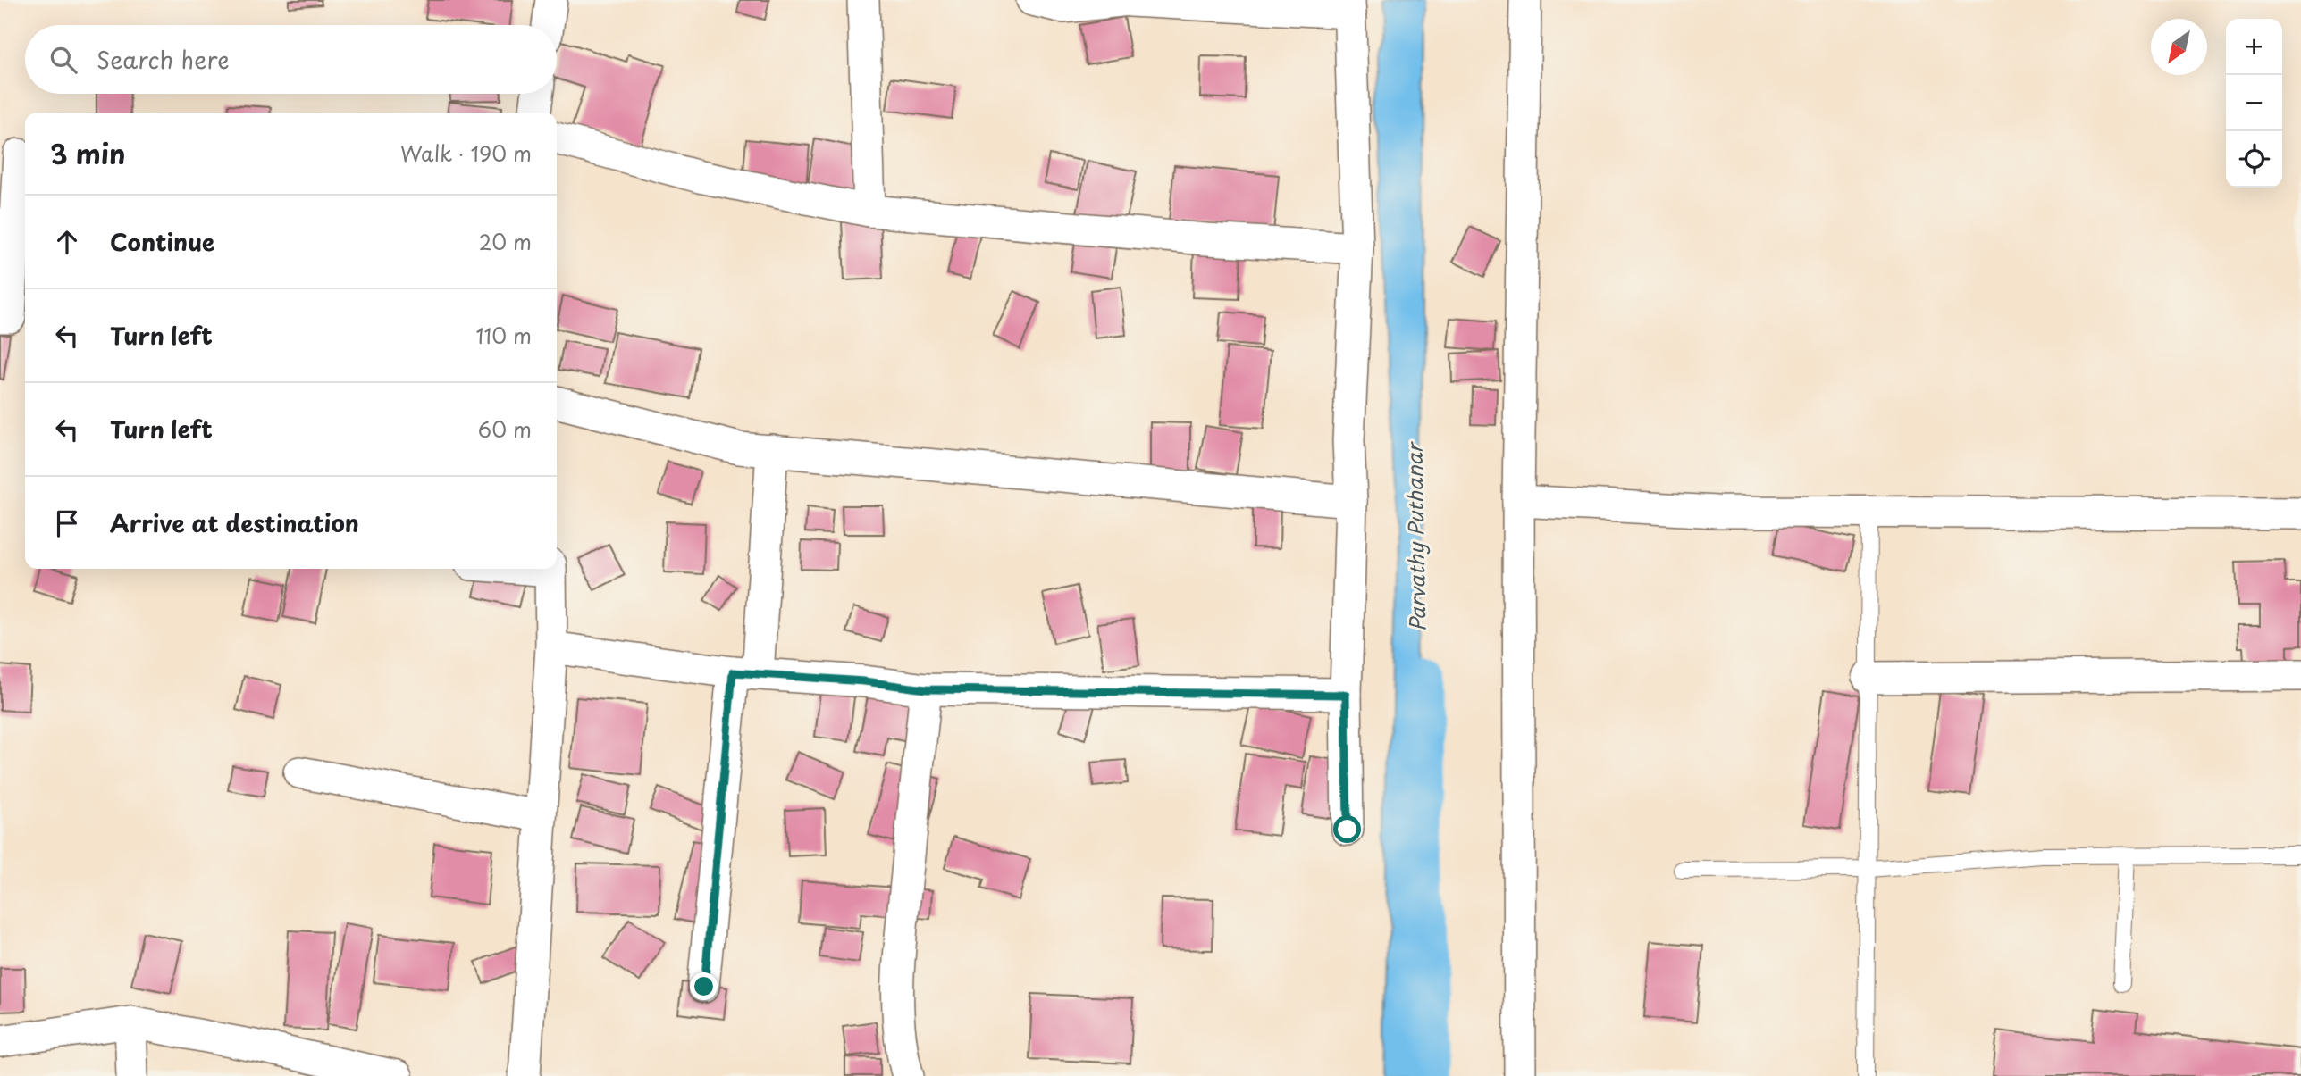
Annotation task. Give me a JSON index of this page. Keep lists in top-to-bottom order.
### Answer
{
  "water": ["Parvathy Puthanar"],
  "north": "bottom left",
  "page": {
    "map_buttons": ["+", "−"],
    "search": "Search here",
    "heading": ["3 min", "Walk · 190 m"],
    "list": [
      ["Continue", "20 m"],
      ["Turn left", "110 m"],
      ["Turn left", "60 m"],
      "Arrive at destination"
    ]
  }
}
